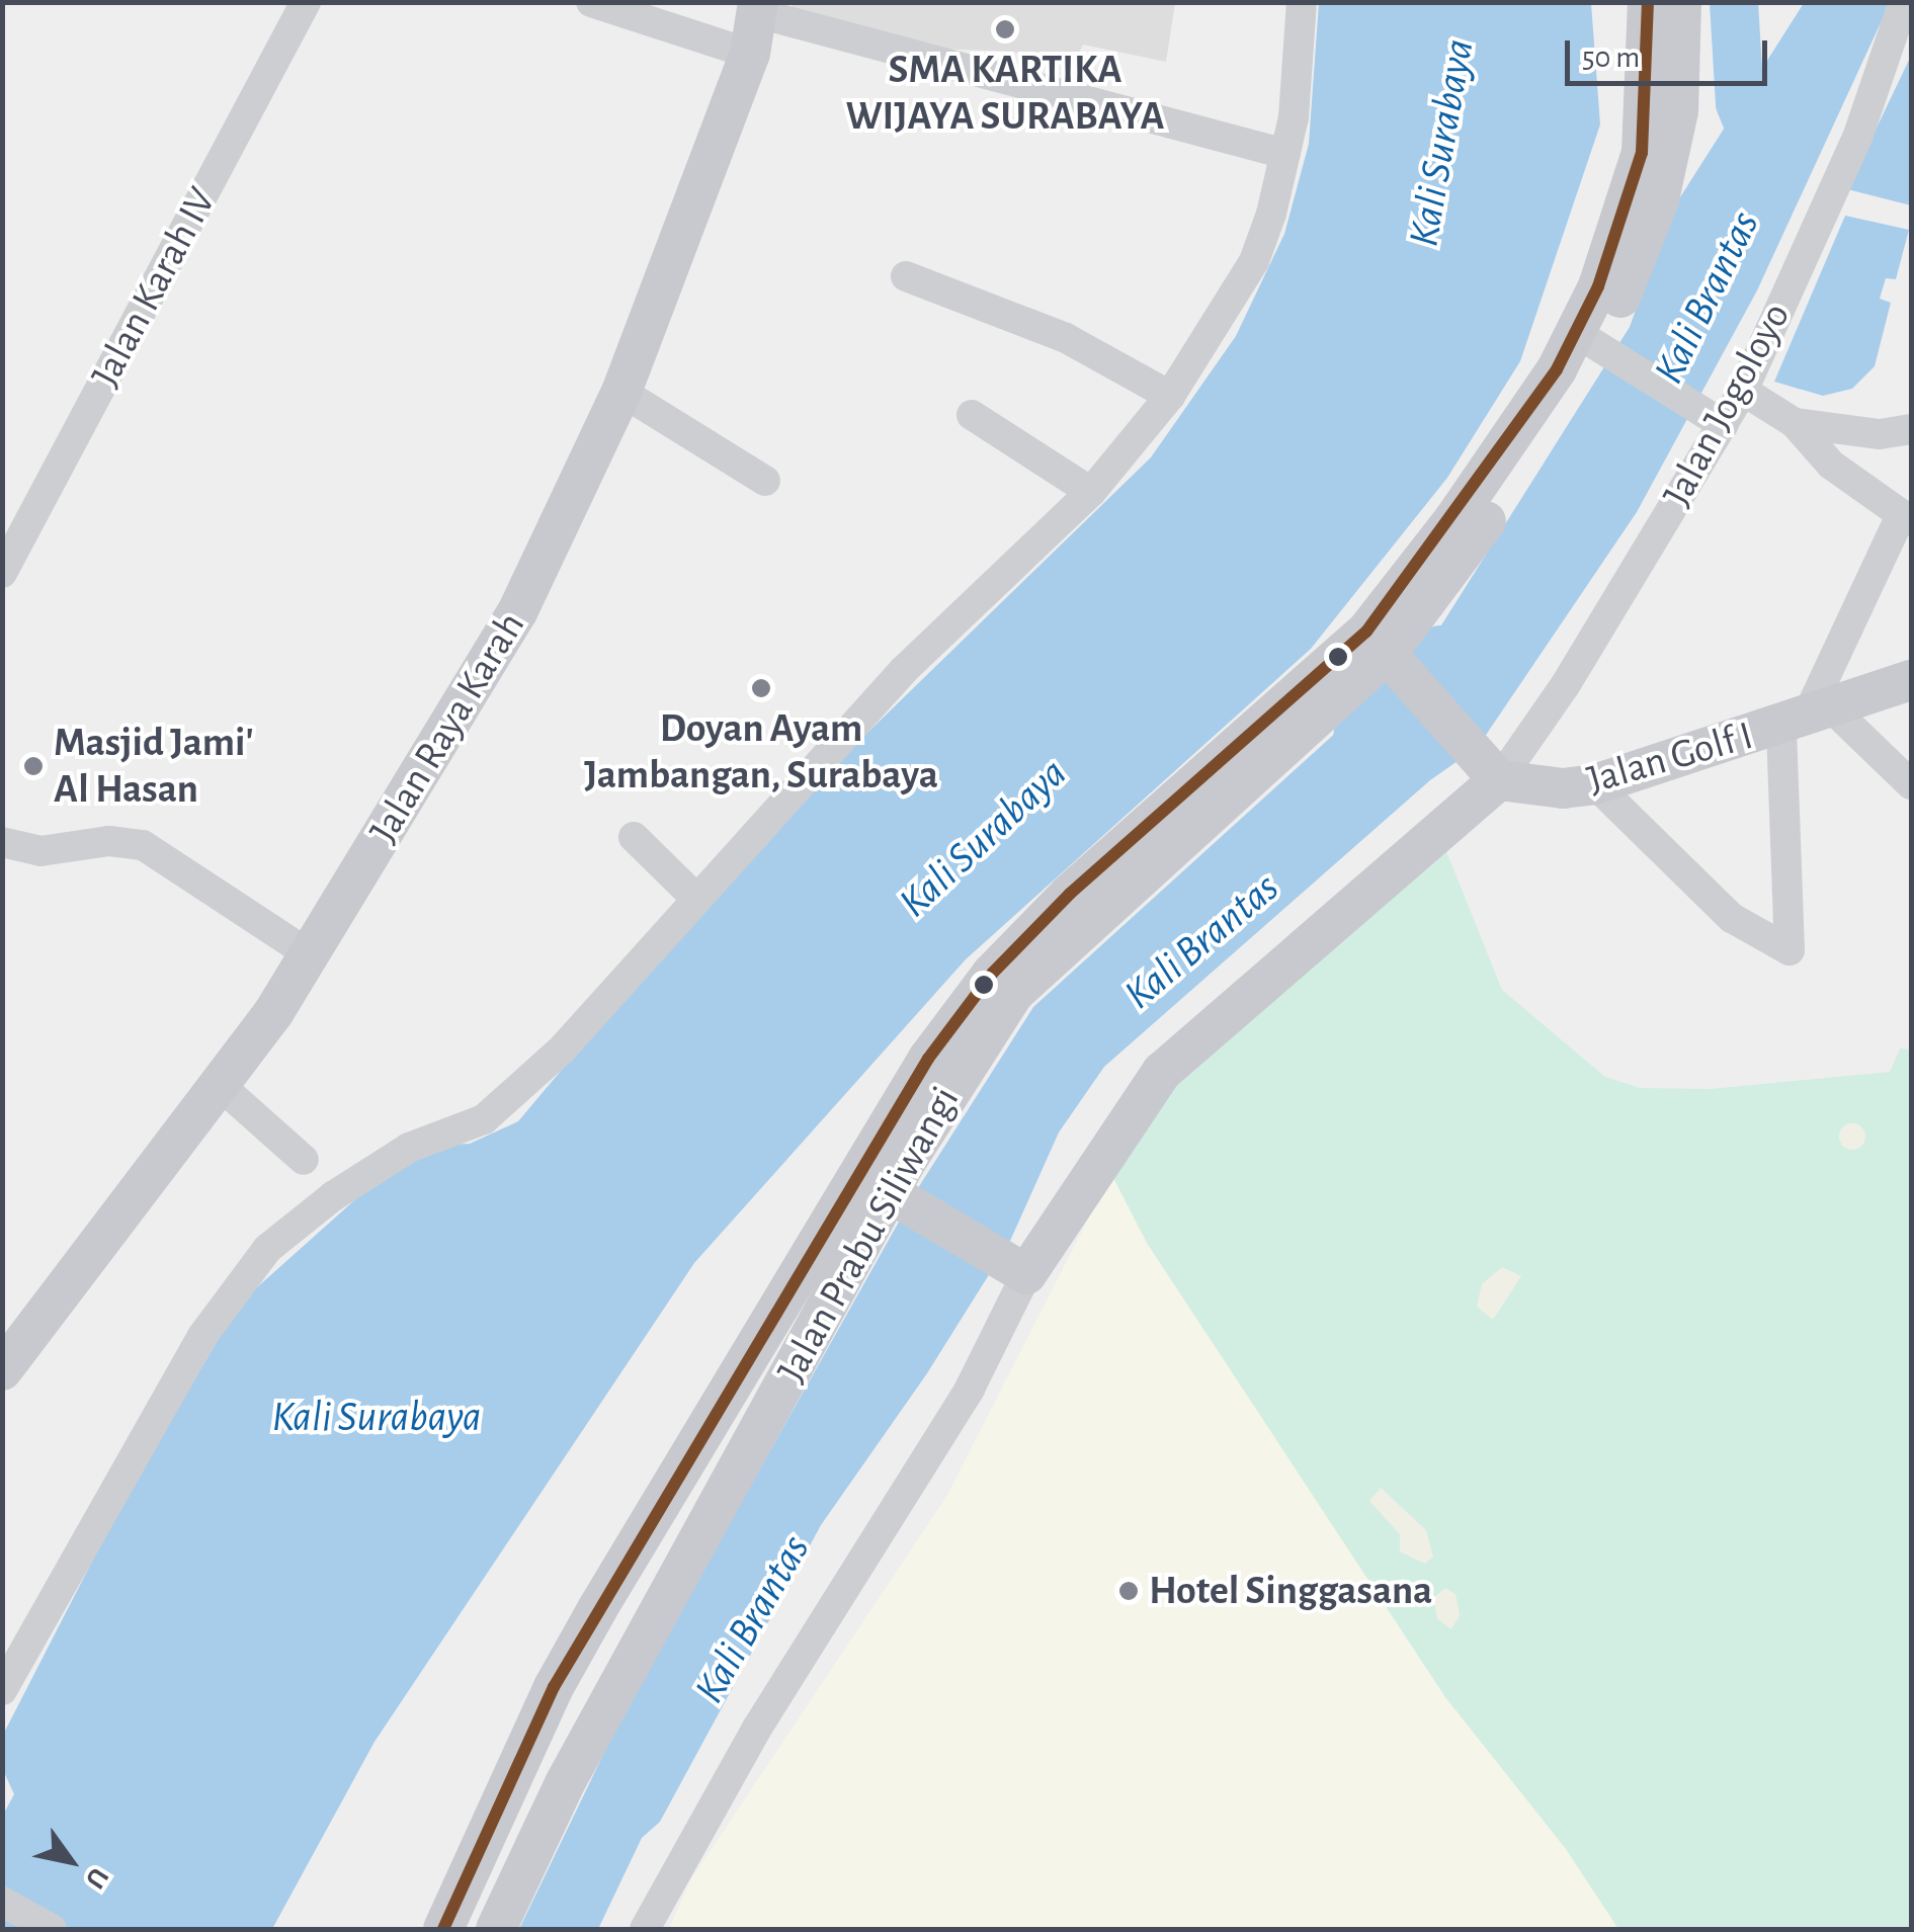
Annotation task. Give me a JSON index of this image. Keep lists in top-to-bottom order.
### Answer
{
  "streets": {
    "main road": ["Jalan Raya Karah", "Jalan Golf I", "Jalan Prabu Siliwangi"],
    "street": ["Jalan Karah IV", "Jalan Jogoloyo"]
  },
  "crossings": [
    ["Jalan Jogoloyo", "Jalan Golf I"]
  ],
  "water": ["Kali Surabaya", "Kali Brantas"],
  "places": [
    "SMA KARTIKA WIJAYA SURABAYA",
    "Doyan Ayam Jambangan, Surabaya",
    "Masjid Jami' Al Hasan",
    "Hotel Singgasana"
  ],
  "scale_bar": "50 m",
  "north": "bottom right"
}
